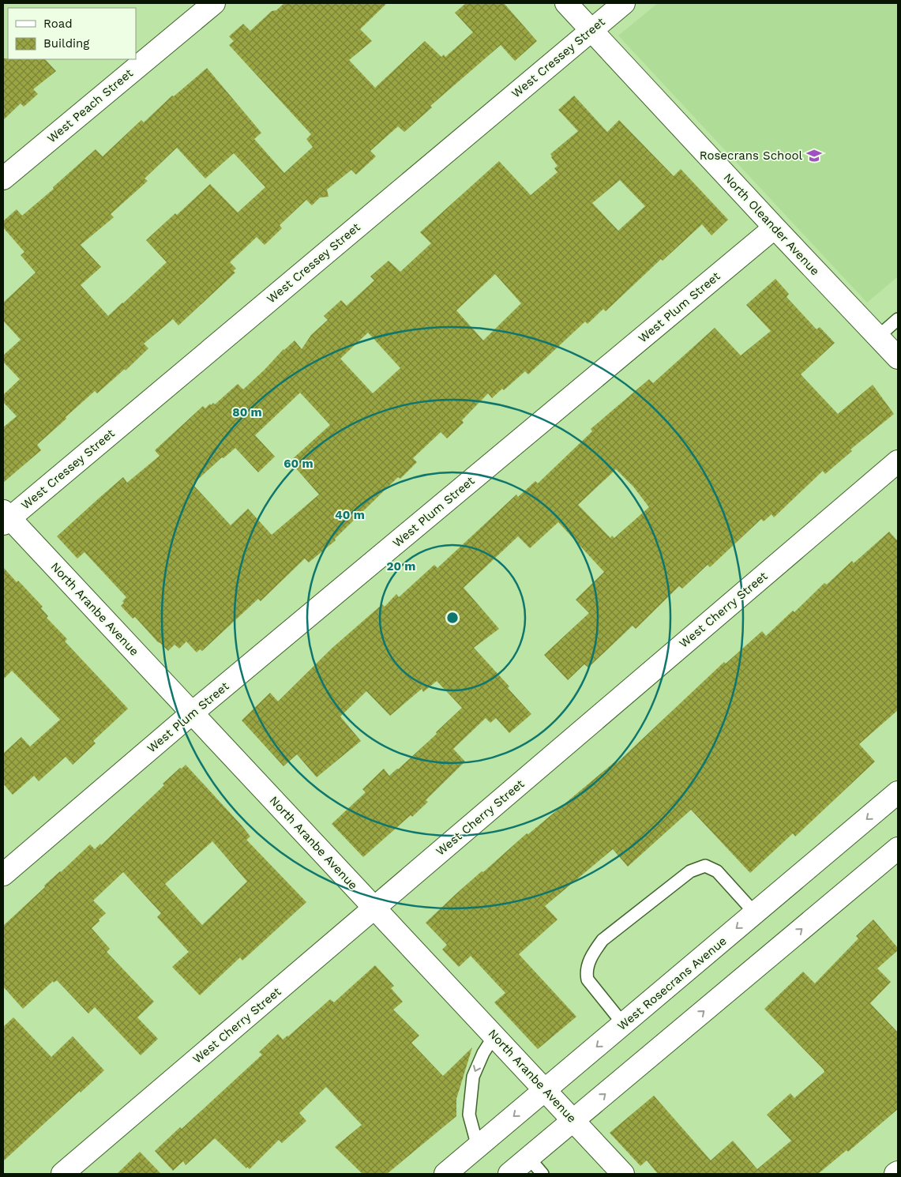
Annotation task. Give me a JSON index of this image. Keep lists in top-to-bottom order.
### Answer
{
  "streets": {
    "street": [
      "West Cressey Street",
      "West Peach Street",
      "North Oleander Avenue",
      "West Plum Street",
      "North Aranbe Avenue",
      "West Cherry Street",
      "West Rosecrans Avenue"
    ]
  },
  "crossings": [
    ["West Cressey Street", "North Oleander Avenue"],
    ["West Cressey Street", "North Aranbe Avenue"],
    ["North Oleander Avenue", "West Plum Street"],
    ["West Plum Street", "North Aranbe Avenue"],
    ["North Aranbe Avenue", "West Cherry Street"],
    ["North Aranbe Avenue", "West Rosecrans Avenue"]
  ],
  "places": {
    "school or university": ["Rosecrans School"]
  },
  "legend": ["Road", "Building"],
  "rings": [
    "80 m",
    "60 m",
    "40 m",
    "20 m"
  ]
}
